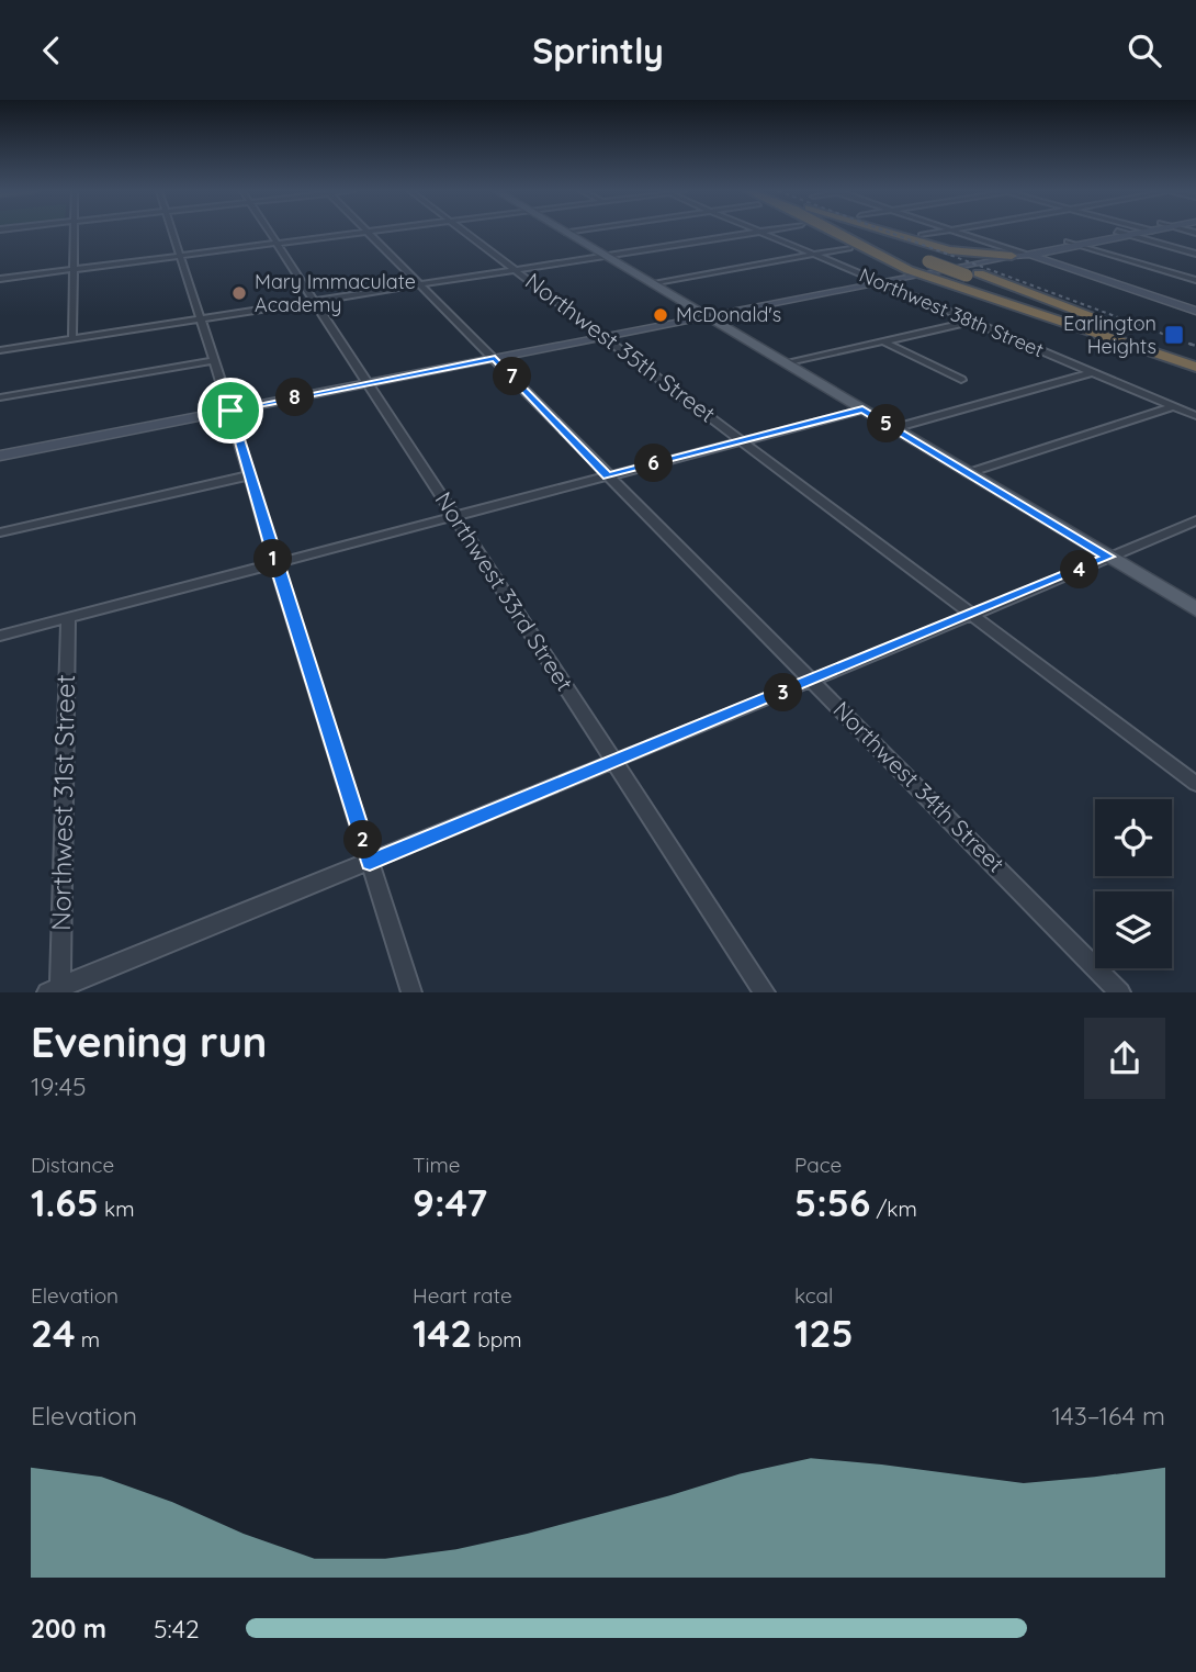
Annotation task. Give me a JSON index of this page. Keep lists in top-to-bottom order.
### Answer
{
  "streets": {
    "street": [
      "Northwest 38th Street",
      "Northwest 35th Street",
      "Northwest 33rd Street",
      "Northwest 34th Street",
      "Northwest 31st Street"
    ]
  },
  "places": {
    "other": ["Mary Immaculate Academy", "McDonald's"],
    "transit": ["Earlington Heights"]
  },
  "page": {
    "header": "Sprintly",
    "pins": [
      "7",
      "8",
      "5",
      "6",
      "1",
      "4",
      "3",
      "2"
    ],
    "heading": ["Evening run", "19:45"],
    "stats": [
      ["Distance", "1.65 km"],
      ["Time", "9:47"],
      ["Pace", "5:56 /km"],
      ["Elevation", "24 m"],
      ["Heart rate", "142 bpm"],
      ["kcal", "125"]
    ],
    "chart": ["Elevation", "143–164 m"],
    "list": [
      {
        "name": "200 m",
        "note": "5:42"
      }
    ]
  }
}
